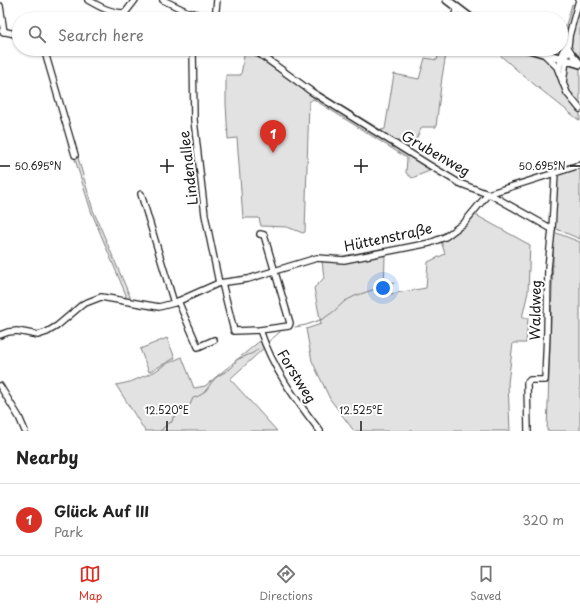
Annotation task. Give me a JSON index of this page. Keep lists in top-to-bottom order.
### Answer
{
  "streets": {
    "street": [
      "Grubenweg",
      "Lindenallee",
      "Hüttenstraße",
      "Waldweg",
      "Forstweg"
    ]
  },
  "crossings": [
    ["Grubenweg", "Hüttenstraße"],
    ["Grubenweg", "Waldweg"],
    ["Lindenallee", "Hüttenstraße"],
    ["Lindenallee", "Forstweg"],
    ["Hüttenstraße", "Forstweg"]
  ],
  "page": {
    "search": "Search here",
    "pins": "1",
    "heading": "Nearby",
    "list": [
      {
        "mark": "1",
        "name": "Glück Auf III",
        "note": "Park",
        "value": "320 m"
      }
    ],
    "nav": ["Map", "Directions", "Saved"]
  },
  "coordinates": ["50.695°N", "12.520°E", "12.525°E"]
}
